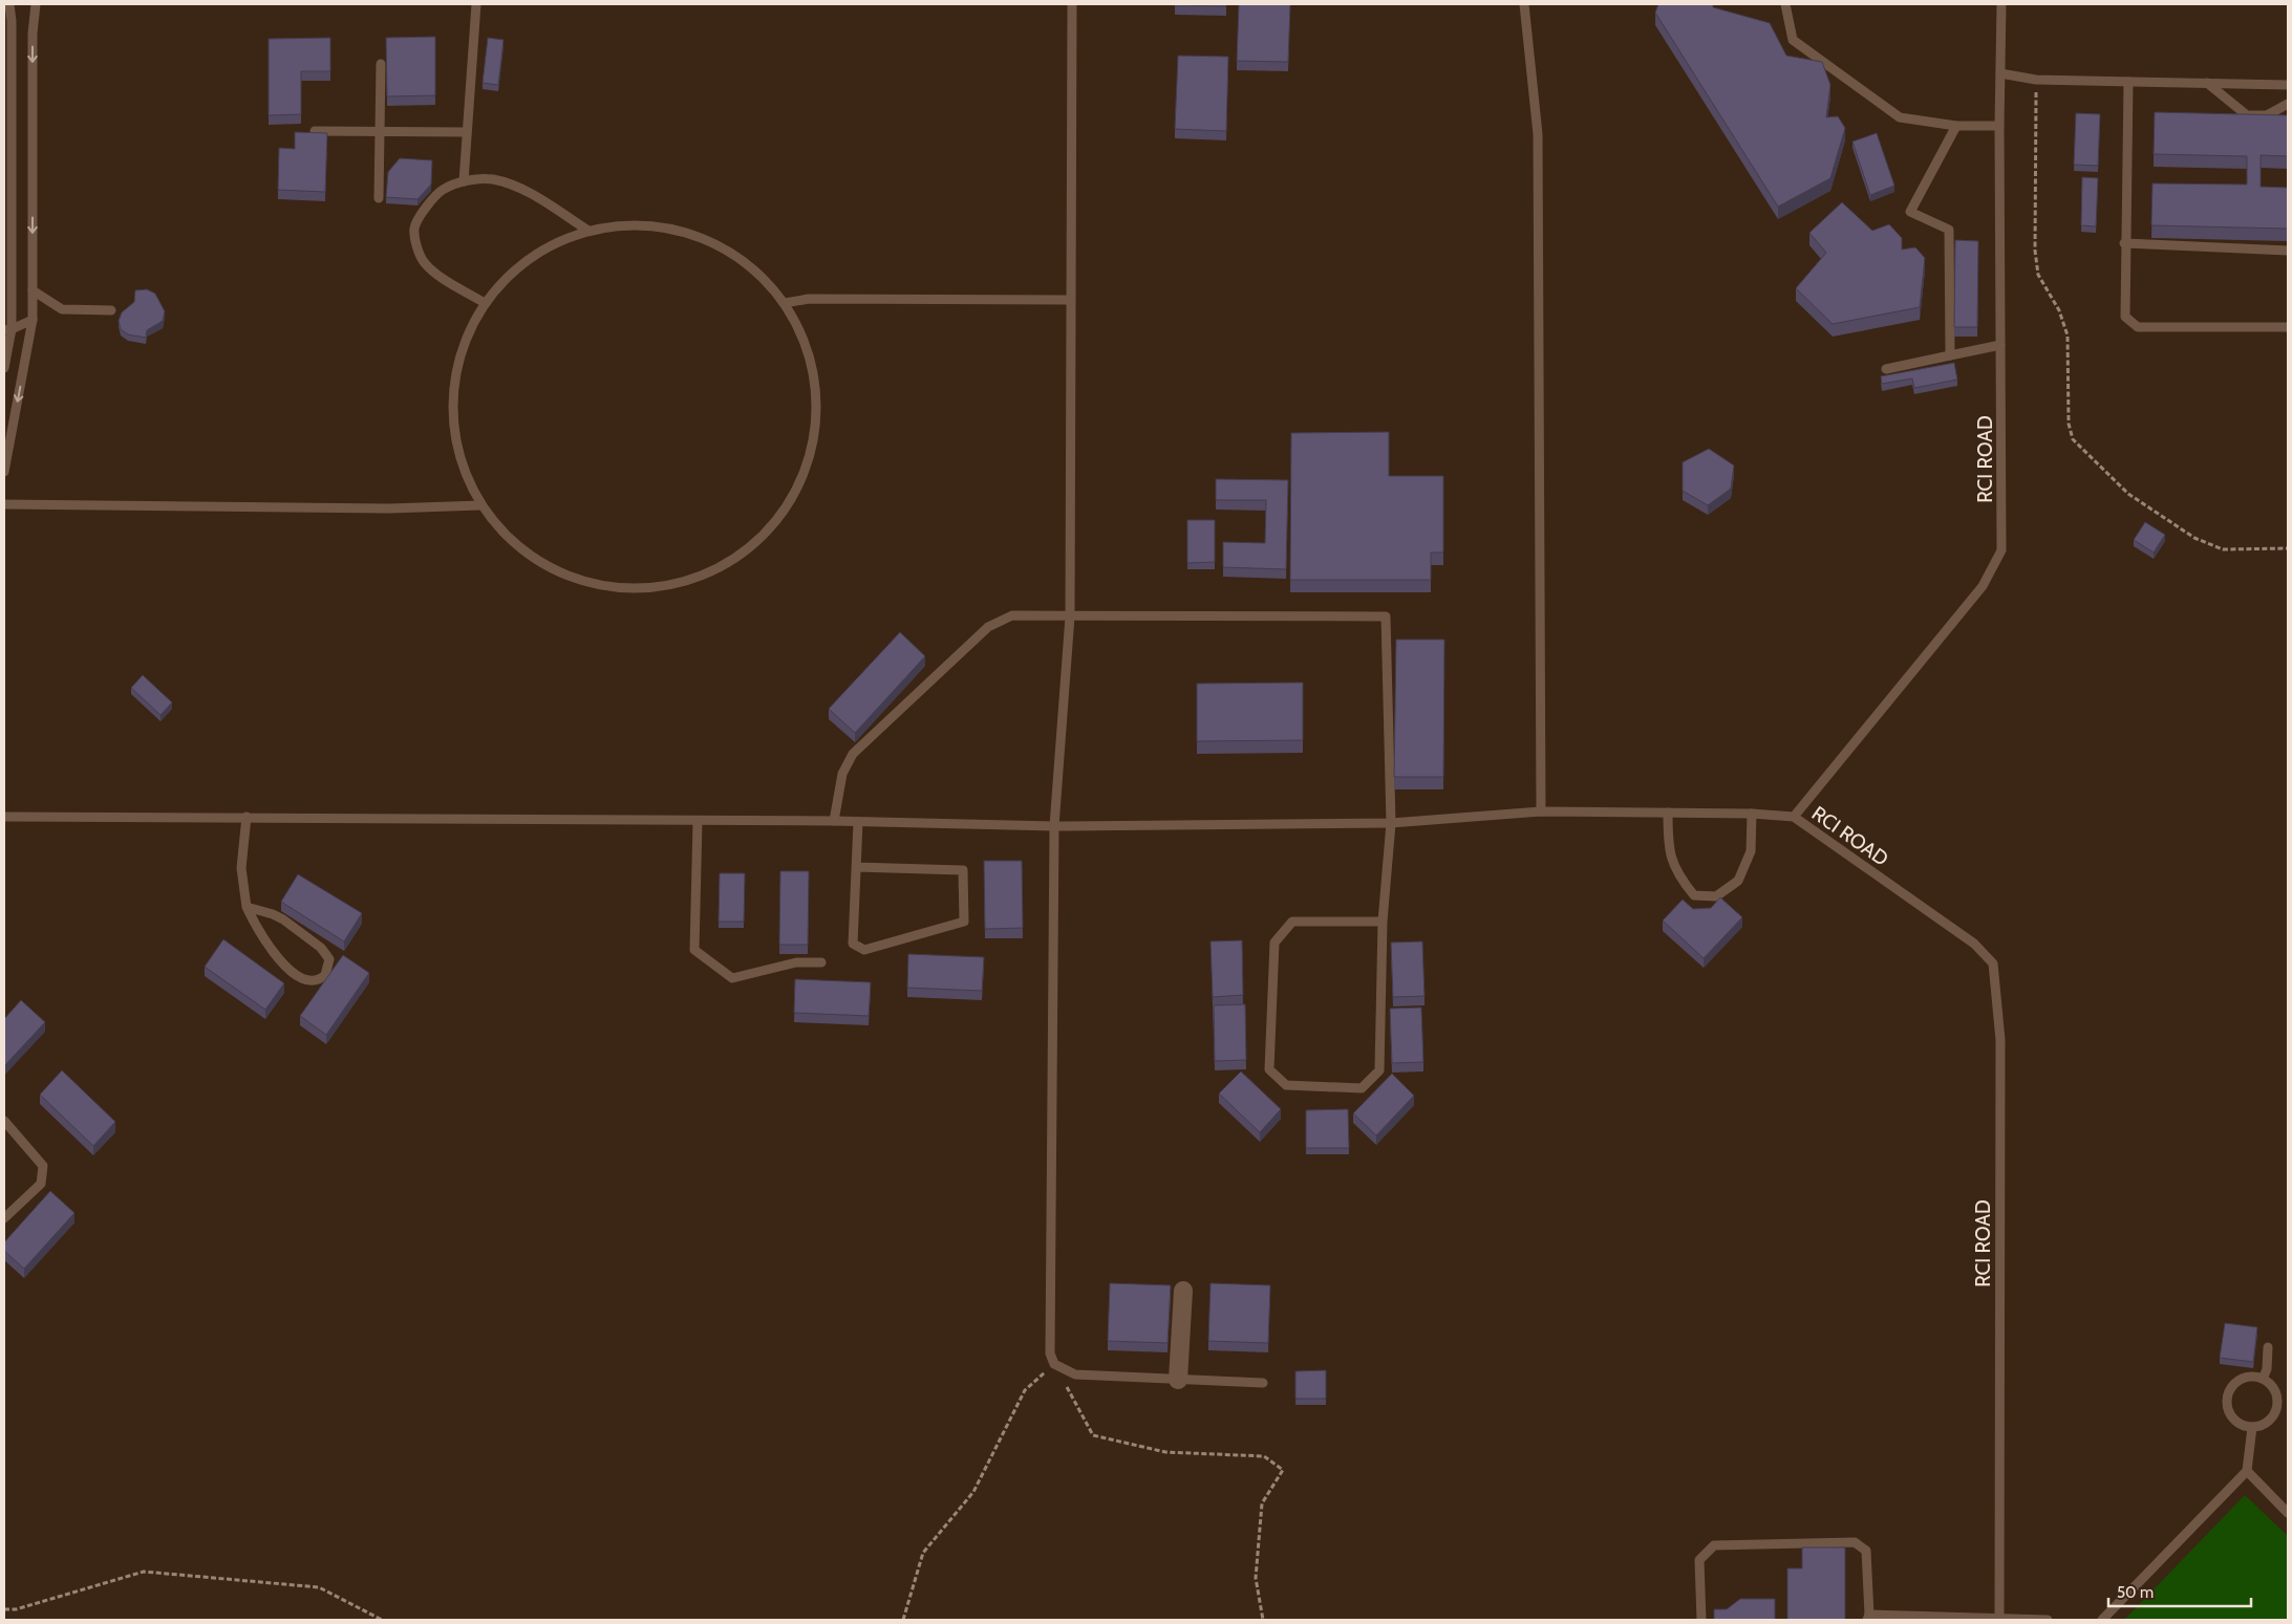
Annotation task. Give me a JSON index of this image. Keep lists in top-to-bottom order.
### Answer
{
  "streets": {
    "lane": ["RCI ROAD"]
  },
  "scale_bar": "50 m"
}
